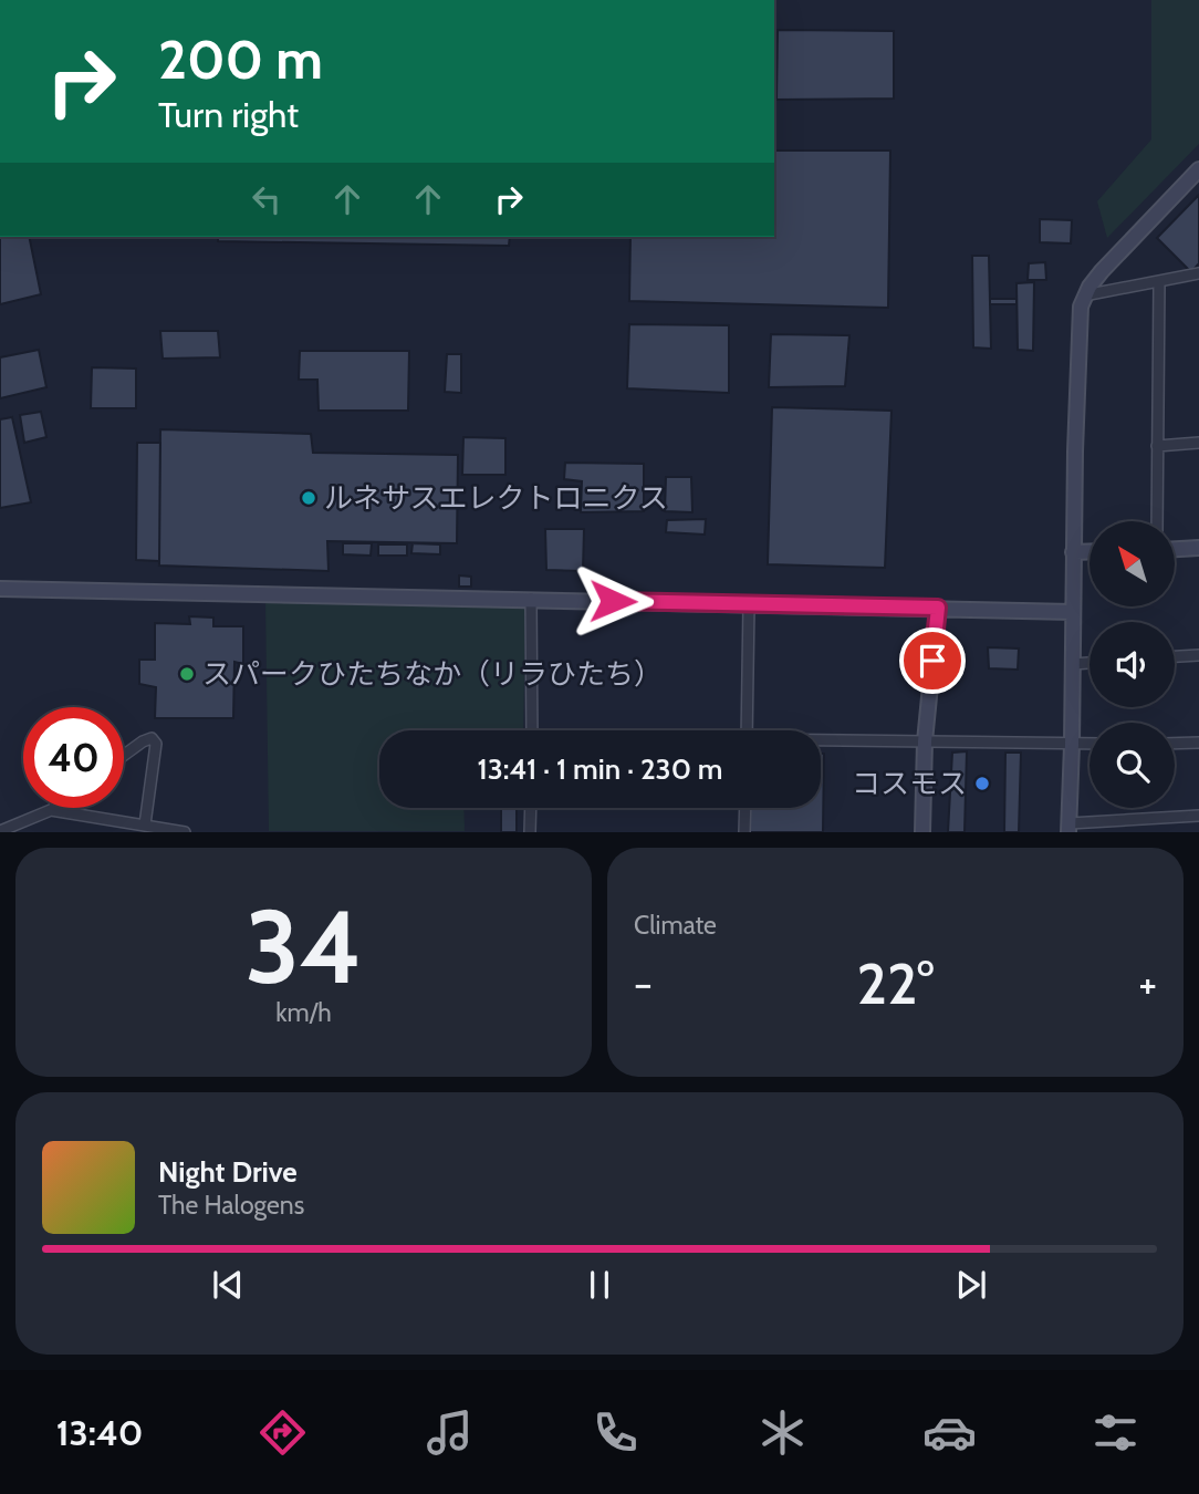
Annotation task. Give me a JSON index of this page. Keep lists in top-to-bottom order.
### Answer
{
  "places": ["ルネサスエレクトロニクス", "スパークひたちなか（リラひたち）", "コスモス"],
  "north": "top left",
  "page": {
    "turn": ["200 m", "Turn right"],
    "limit": "40",
    "trip": "13:41 · 1 min · 230 m",
    "tile": [
      ["34", "km/h"],
      "Climate"
    ],
    "heat": ["−", "22°", "+"],
    "song": ["Night Drive", "The Halogens"],
    "tabs": "13:40"
  }
}
